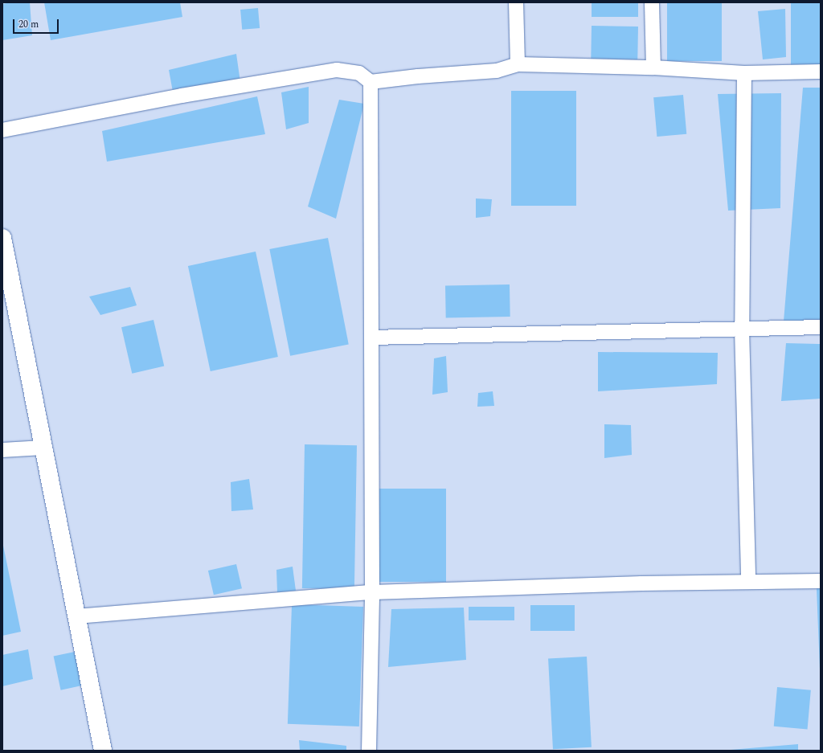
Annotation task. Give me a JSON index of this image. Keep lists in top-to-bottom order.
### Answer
{
  "scale_bar": "20 m"
}
